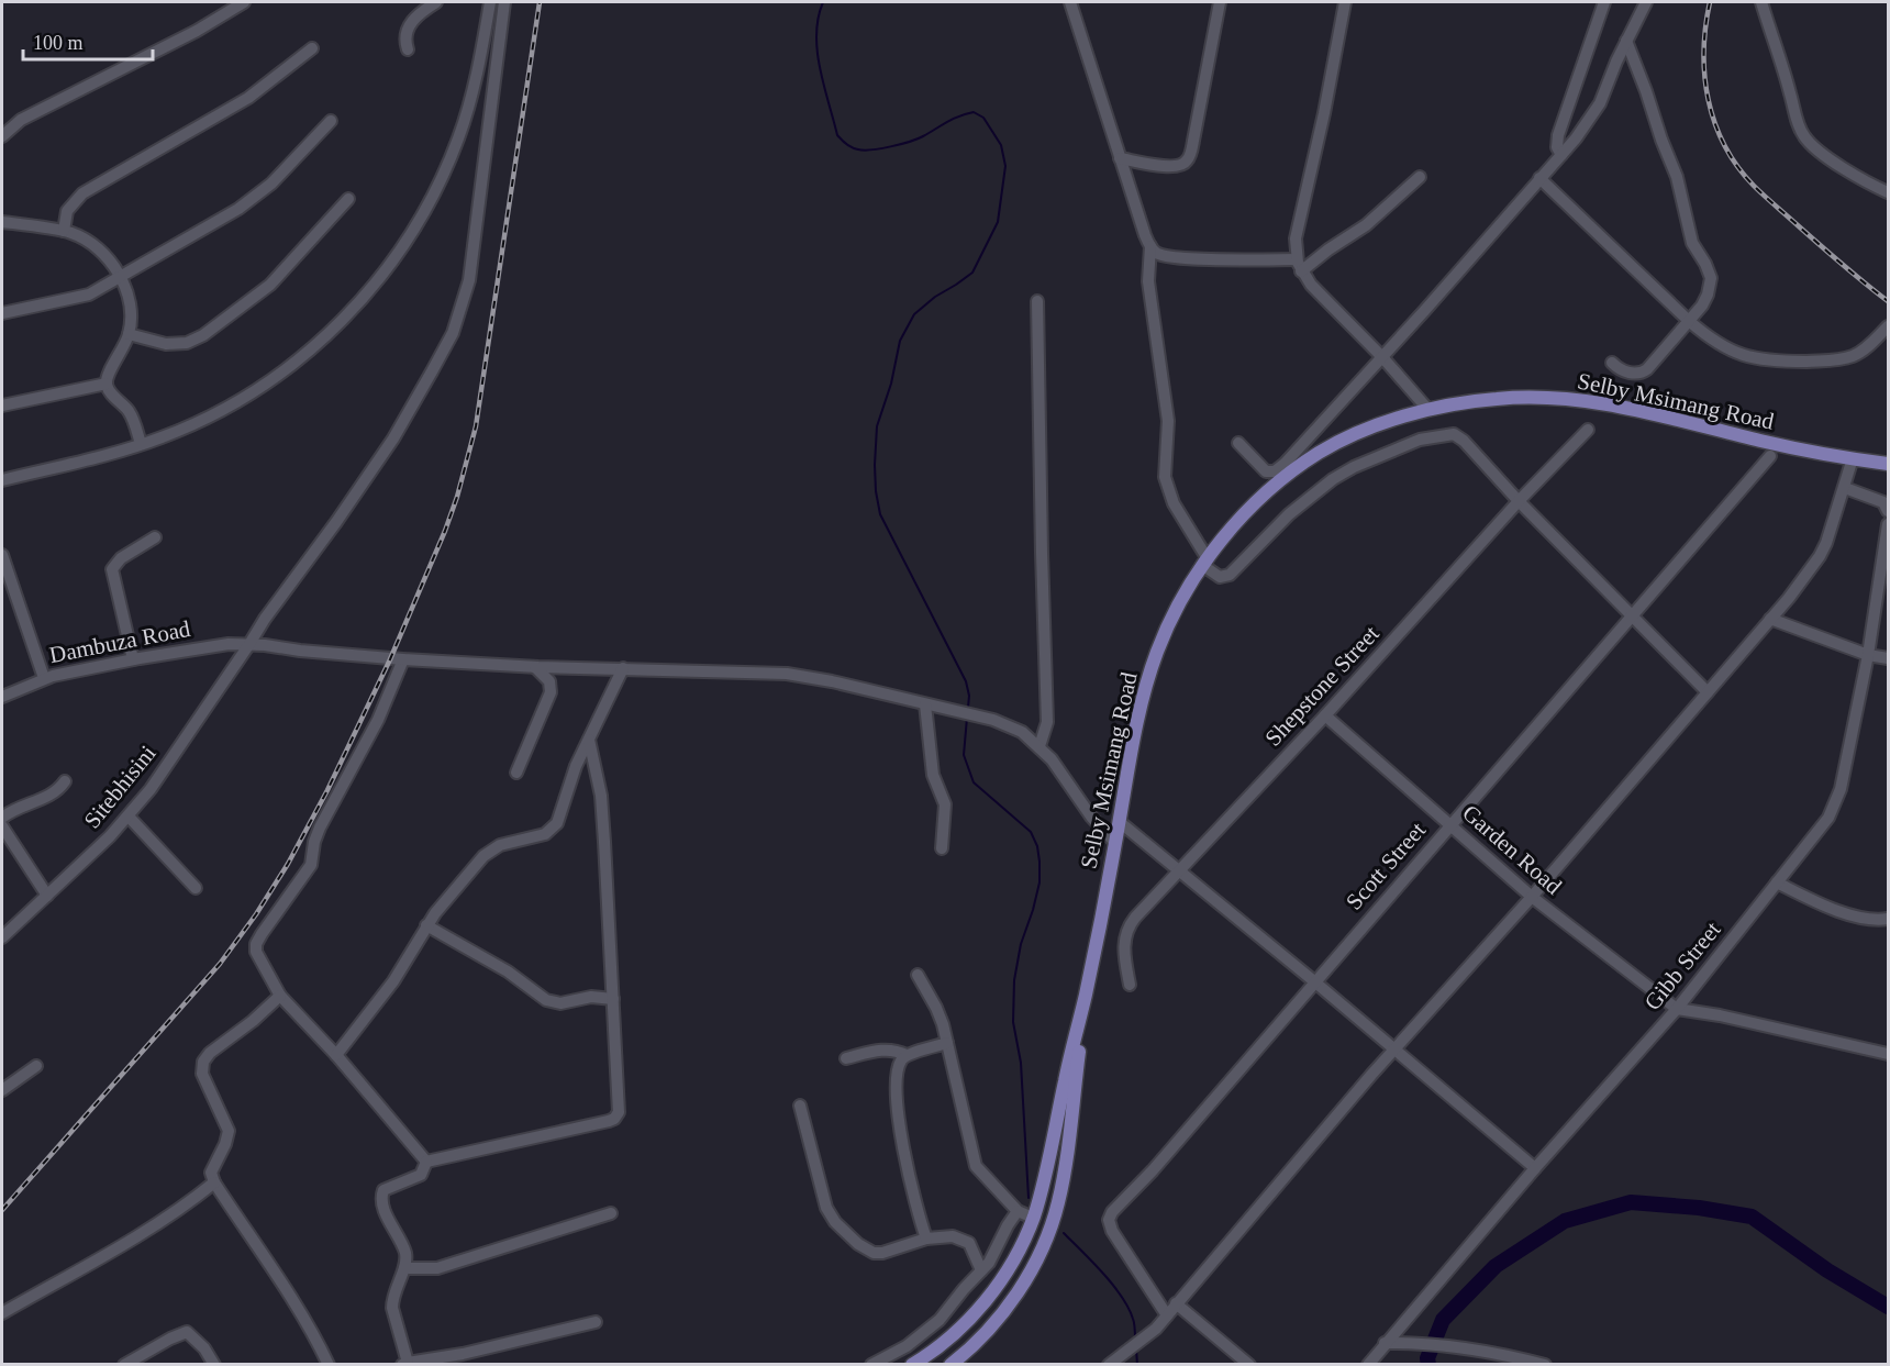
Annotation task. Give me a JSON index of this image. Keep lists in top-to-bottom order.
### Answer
{
  "streets": {
    "main road": ["Selby Msimang Road"],
    "street": [
      "Dambuza Road",
      "Shepstone Street",
      "Sitebhisini",
      "Garden Road",
      "Scott Street",
      "Gibb Street"
    ]
  },
  "crossings": [
    ["Selby Msimang Road", "Dambuza Road"],
    ["Dambuza Road", "Sitebhisini"],
    ["Shepstone Street", "Garden Road"],
    ["Garden Road", "Scott Street"],
    ["Garden Road", "Gibb Street"]
  ],
  "scale_bar": "100 m"
}
